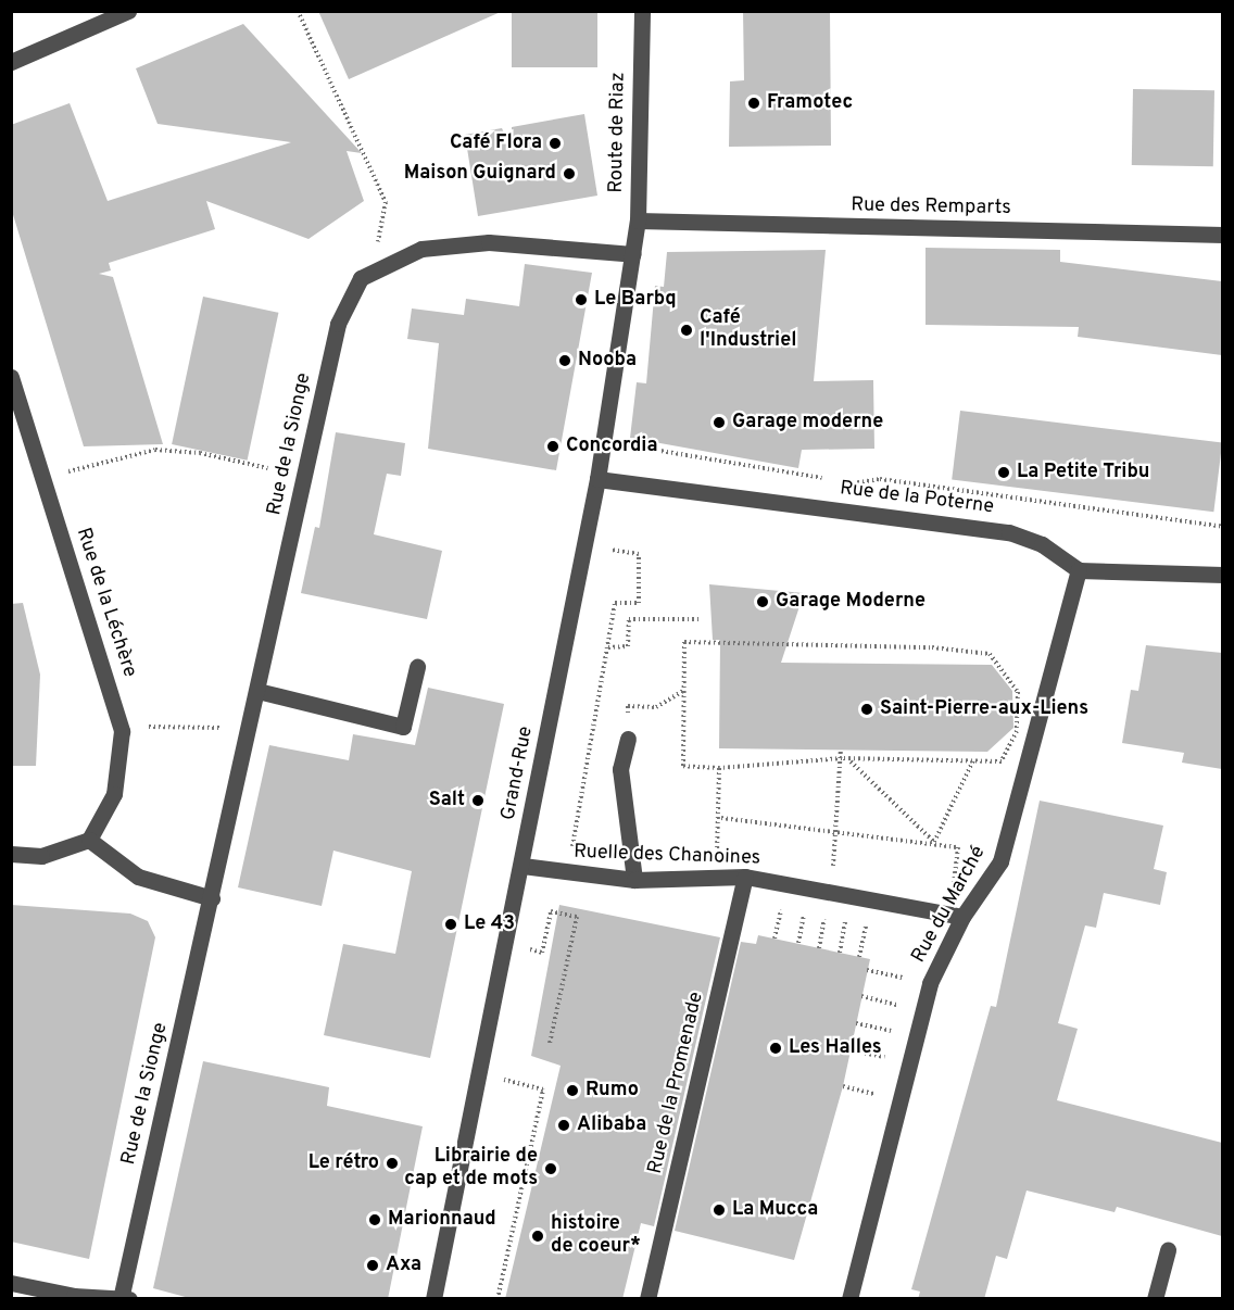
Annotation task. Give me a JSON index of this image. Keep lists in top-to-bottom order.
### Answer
{
  "streets": {
    "street": [
      "Route de Riaz",
      "Rue des Remparts",
      "Rue de la Sionge",
      "Rue de la Poterne",
      "Rue de la Léchère",
      "Grand-Rue",
      "Ruelle des Chanoines",
      "Rue du Marché",
      "Rue de la Promenade"
    ]
  },
  "crossings": [
    ["Route de Riaz", "Rue des Remparts"],
    ["Route de Riaz", "Rue de la Sionge"],
    ["Route de Riaz", "Grand-Rue"],
    ["Rue de la Sionge", "Grand-Rue"],
    ["Rue de la Poterne", "Grand-Rue"],
    ["Rue de la Poterne", "Rue du Marché"],
    ["Grand-Rue", "Ruelle des Chanoines"],
    ["Ruelle des Chanoines", "Rue du Marché"],
    ["Ruelle des Chanoines", "Rue de la Promenade"]
  ],
  "places": [
    "Framotec",
    "Café Flora",
    "Maison Guignard",
    "Le Barbq",
    "Café l'Industriel",
    "Nooba",
    "Garage moderne",
    "Concordia",
    "La Petite Tribu",
    "Garage Moderne",
    "Saint-Pierre-aux-Liens",
    "Salt",
    "Le 43",
    "Les Halles",
    "Rumo",
    "Alibaba",
    "Le rétro",
    "Librairie de cap et de mots",
    "La Mucca",
    "Marionnaud",
    "histoire de coeur*",
    "Axa"
  ]
}
